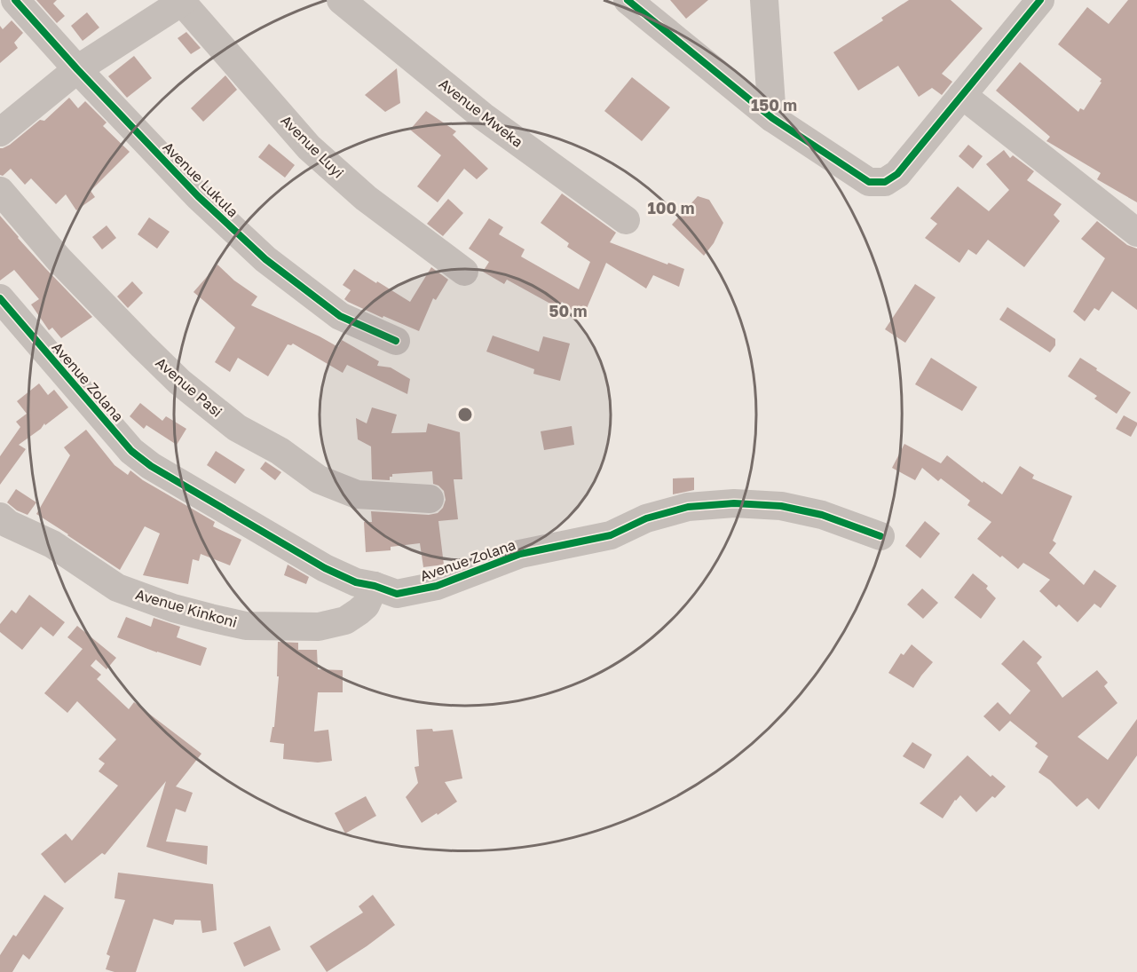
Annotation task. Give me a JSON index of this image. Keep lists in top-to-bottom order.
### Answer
{
  "streets": {
    "street": [
      "Avenue Mweka",
      "Avenue Luyi",
      "Avenue Lukula",
      "Avenue Zolana",
      "Avenue Pasi",
      "Avenue Kinkoni"
    ]
  },
  "crossings": [
    ["Avenue Zolana", "Avenue Kinkoni"]
  ],
  "rings": ["150 m", "100 m", "50 m"]
}
